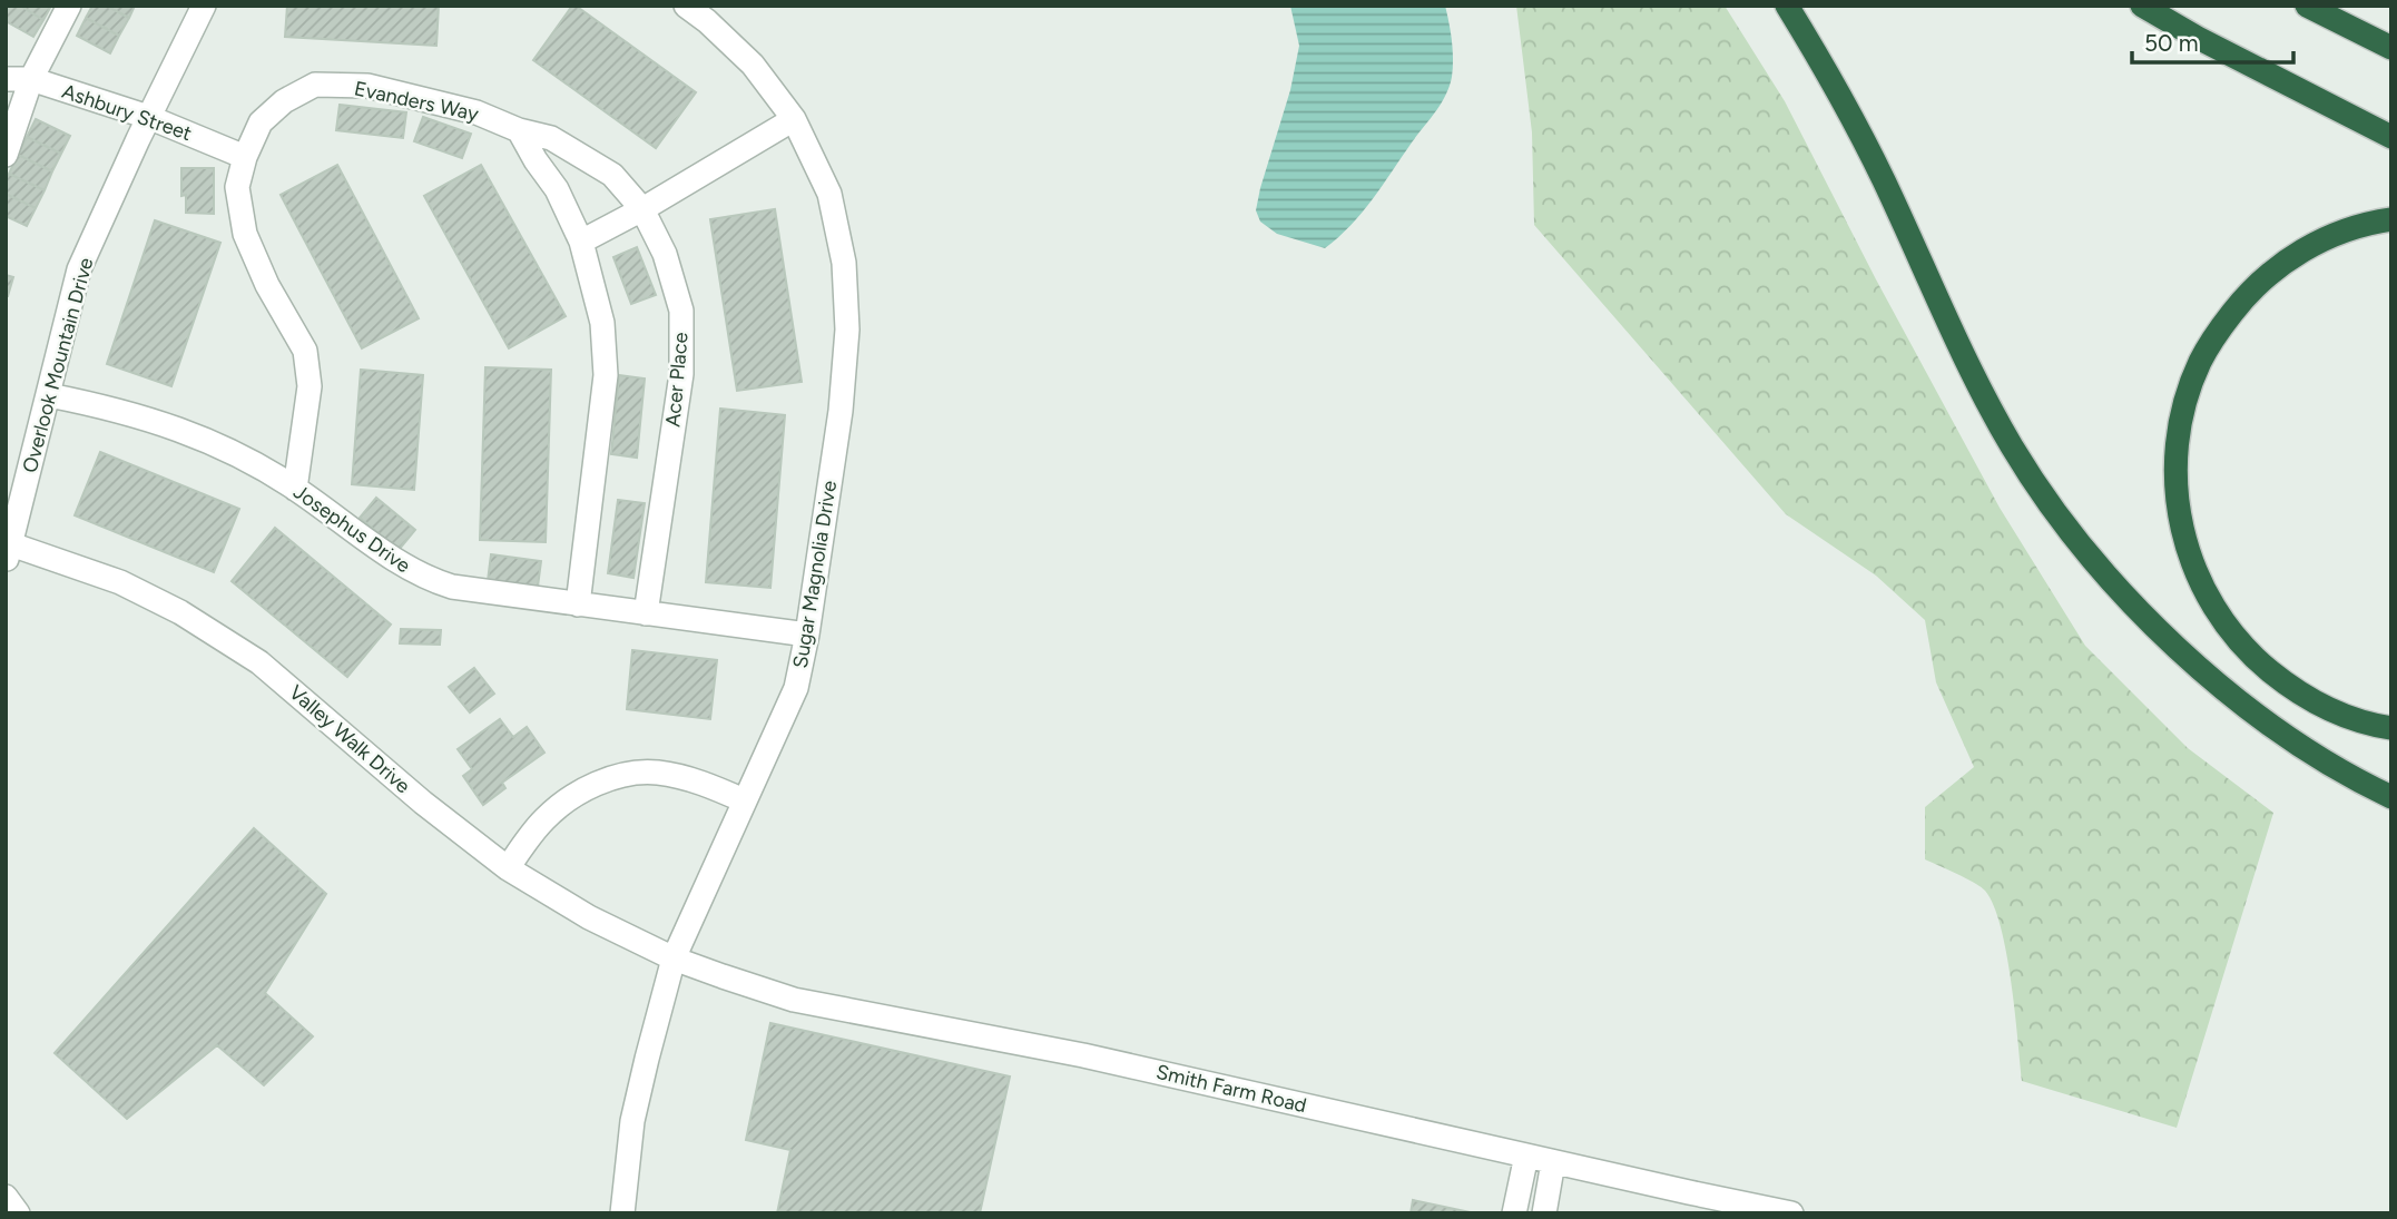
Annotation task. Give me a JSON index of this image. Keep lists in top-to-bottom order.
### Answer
{
  "streets": {
    "street": [
      "Evanders Way",
      "Ashbury Street",
      "Overlook Mountain Drive",
      "Acer Place",
      "Josephus Drive",
      "Sugar Magnolia Drive",
      "Valley Walk Drive",
      "Smith Farm Road"
    ]
  },
  "crossings": [
    ["Evanders Way", "Ashbury Street"],
    ["Evanders Way", "Acer Place"],
    ["Evanders Way", "Josephus Drive"],
    ["Ashbury Street", "Overlook Mountain Drive"],
    ["Overlook Mountain Drive", "Josephus Drive"],
    ["Overlook Mountain Drive", "Valley Walk Drive"],
    ["Acer Place", "Josephus Drive"],
    ["Josephus Drive", "Sugar Magnolia Drive"],
    ["Sugar Magnolia Drive", "Valley Walk Drive"],
    ["Sugar Magnolia Drive", "Smith Farm Road"],
    ["Valley Walk Drive", "Smith Farm Road"]
  ],
  "scale_bar": "50 m"
}
